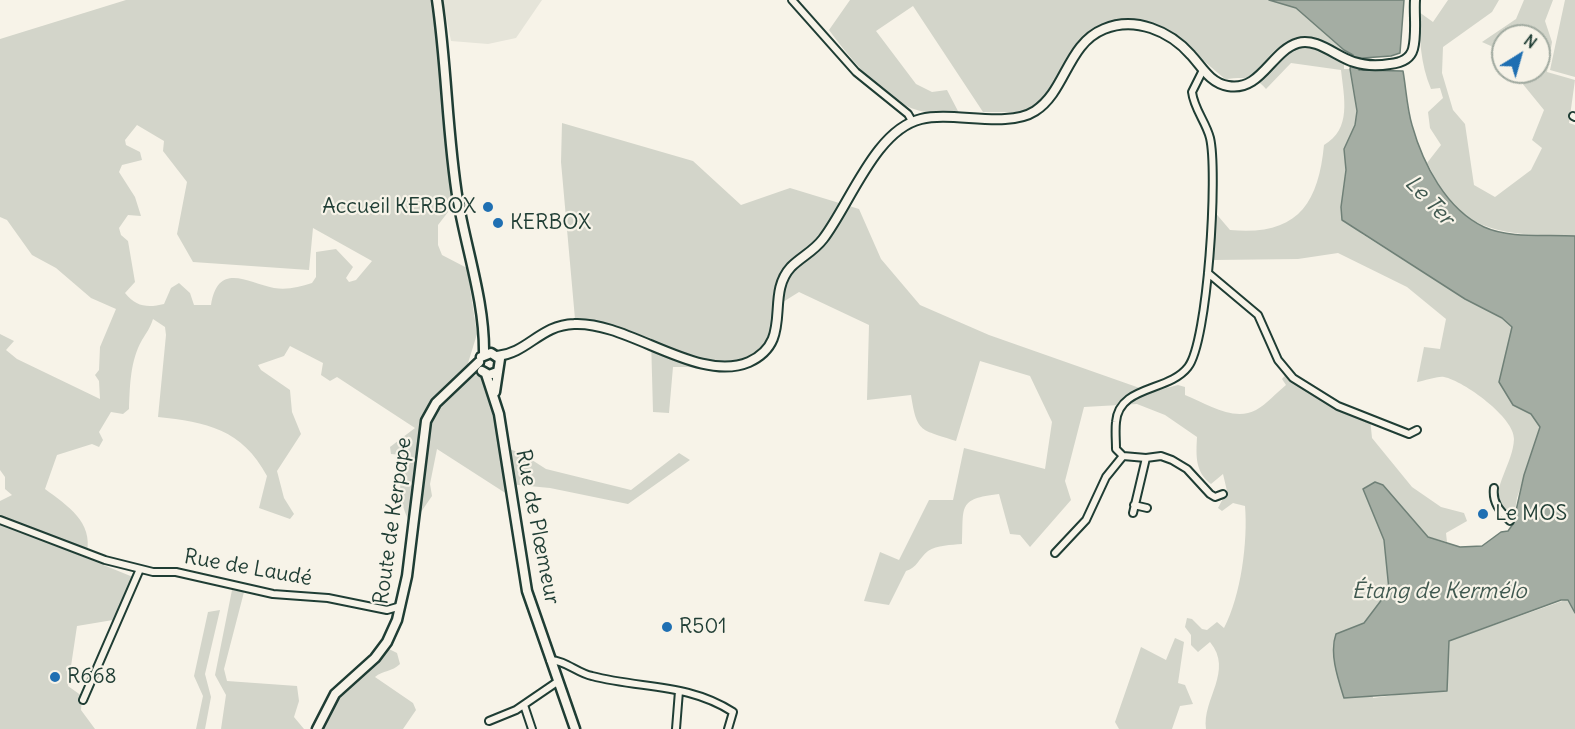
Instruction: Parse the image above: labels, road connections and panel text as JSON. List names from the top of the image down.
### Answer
{
  "streets": {
    "main road": ["Route de Kerpape", "Rue de Plœmeur"],
    "street": ["Rue de Laudé"]
  },
  "crossings": [
    ["Route de Kerpape", "Rue de Plœmeur"],
    ["Route de Kerpape", "Rue de Laudé"]
  ],
  "water": ["Le Ter", "Étang de Kermélo"],
  "places": [
    "Accueil KERBOX",
    "KERBOX",
    "Le MOS",
    "R501",
    "R668"
  ],
  "north": "top right"
}
